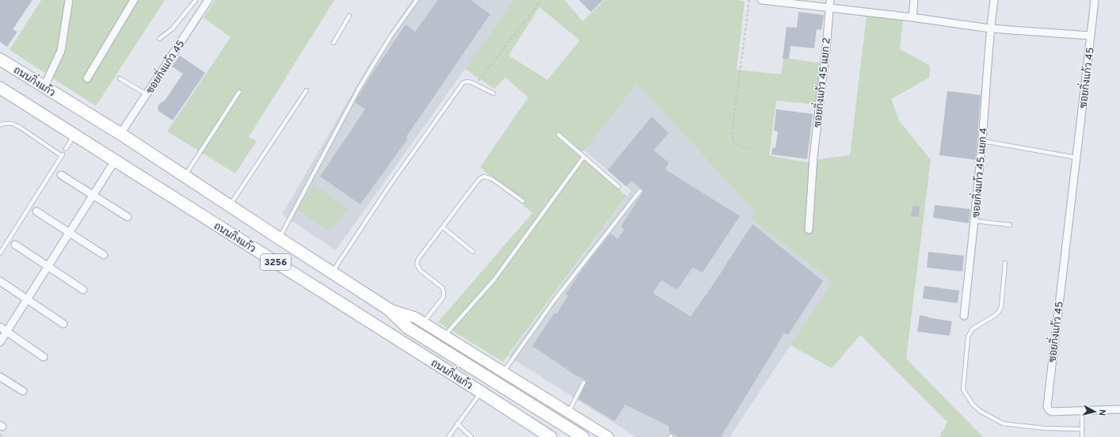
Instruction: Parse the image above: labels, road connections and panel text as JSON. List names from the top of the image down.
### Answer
{
  "streets": {
    "main road": ["ถนนกิ่งแก้ว", "3256"],
    "street": ["ซอยกิ่งแก้ว 45", "ซอยกิ่งแก้ว 45 แยก 2", "ซอยกิ่งแก้ว 45 แยก 4"]
  },
  "crossings": [
    ["ซอยกิ่งแก้ว 45", "ถนนกิ่งแก้ว"],
    ["ซอยกิ่งแก้ว 45", "ซอยกิ่งแก้ว 45 แยก 2"],
    ["ซอยกิ่งแก้ว 45", "ซอยกิ่งแก้ว 45 แยก 4"]
  ],
  "north": "right"
}
